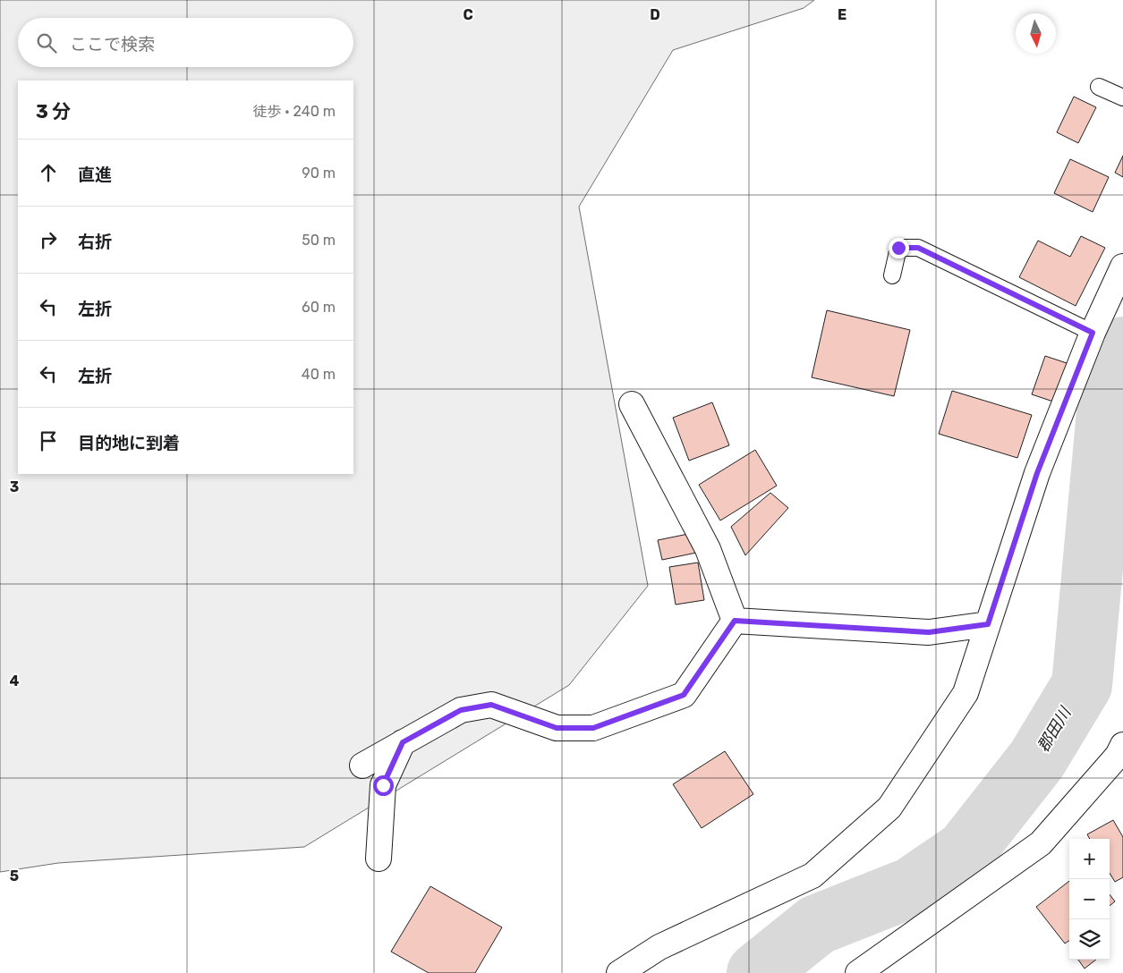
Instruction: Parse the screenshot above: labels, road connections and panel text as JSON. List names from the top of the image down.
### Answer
{
  "water": ["郡田川"],
  "north": "bottom",
  "page": {
    "search": "ここで検索",
    "heading": ["3 分", "徒歩 · 240 m"],
    "list": [
      ["直進", "90 m"],
      ["右折", "50 m"],
      ["左折", "60 m"],
      ["左折", "40 m"],
      "目的地に到着"
    ],
    "map_buttons": ["+", "−"]
  },
  "grid": {
    "columns": ["C", "D", "E"],
    "rows": ["3", "4", "5"]
  }
}
